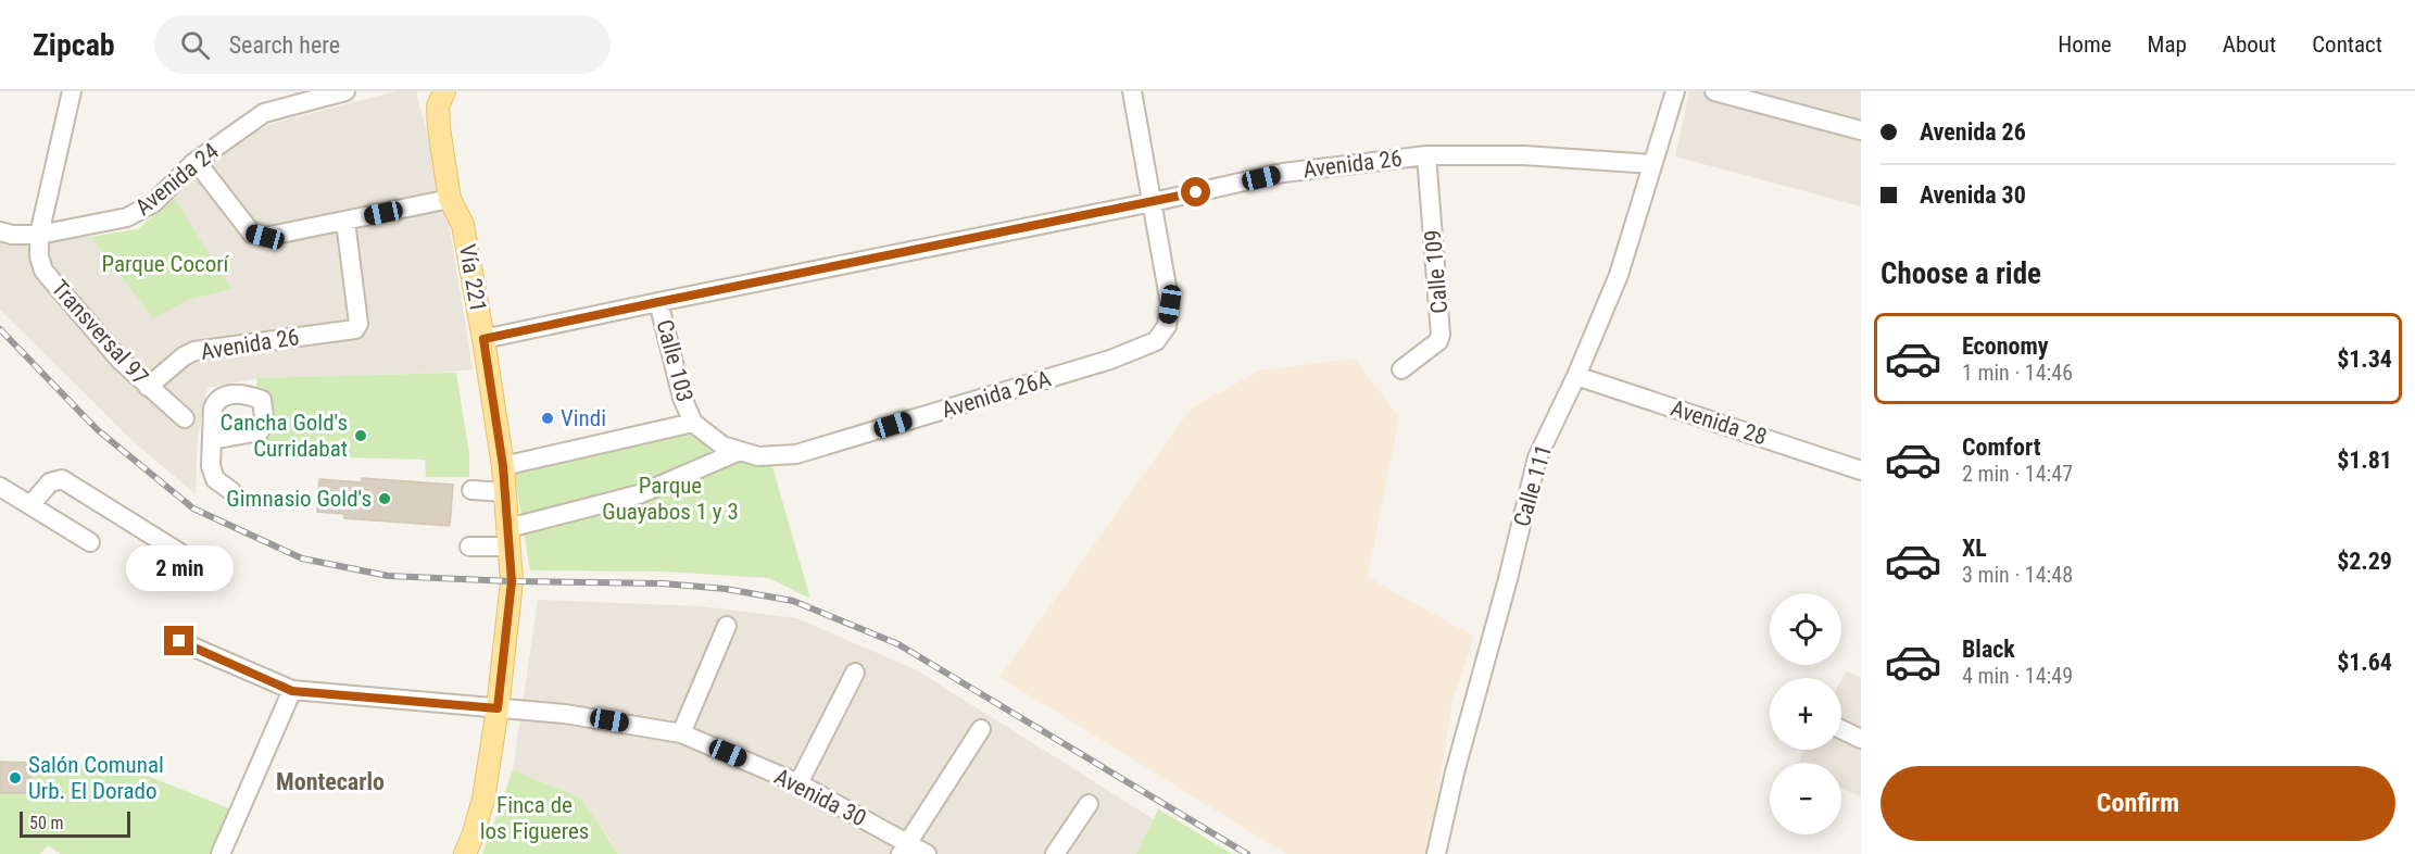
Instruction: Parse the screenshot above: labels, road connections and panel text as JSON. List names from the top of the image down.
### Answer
{
  "streets": {
    "main road": ["Vía 221"],
    "street": [
      "Avenida 26",
      "Avenida 24",
      "Calle 109",
      "Transversal 97",
      "Calle 103",
      "Avenida 26A",
      "Avenida 28",
      "Calle 111",
      "Avenida 30"
    ]
  },
  "crossings": [
    ["Avenida 26", "Calle 109"],
    ["Avenida 26", "Vía 221"],
    ["Avenida 26", "Transversal 97"],
    ["Avenida 26", "Calle 103"],
    ["Avenida 26", "Avenida 26A"],
    ["Avenida 26", "Calle 111"],
    ["Avenida 24", "Transversal 97"],
    ["Vía 221", "Avenida 30"],
    ["Calle 103", "Avenida 26A"],
    ["Avenida 28", "Calle 111"]
  ],
  "districts": ["Montecarlo"],
  "parks": ["Parque Cocorí", "Parque Guayabos 1 y 3", "Finca de los Figueres"],
  "places": [
    "Vindi",
    "Cancha Gold's Curridabat",
    "Gimnasio Gold's",
    "Salón Comunal Urb. El Dorado"
  ],
  "scale_bar": "50 m",
  "page": {
    "header": "Zipcab",
    "search": "Search here",
    "nav": [
      "Home",
      "Map",
      "About",
      "Contact"
    ],
    "banner": ["Avenida 26", "Avenida 30"],
    "heading": "Choose a ride",
    "list": [
      {
        "name": "Economy",
        "note": "1 min · 14:46",
        "value": "$1.34"
      },
      {
        "name": "Comfort",
        "note": "2 min · 14:47",
        "value": "$1.81"
      },
      {
        "name": "XL",
        "note": "3 min · 14:48",
        "value": "$2.29"
      },
      {
        "name": "Black",
        "note": "4 min · 14:49",
        "value": "$1.64"
      }
    ],
    "bubble": "2 min",
    "map_buttons": ["+", "−"],
    "buttons": "Confirm",
    "scale": "50 m"
  }
}
